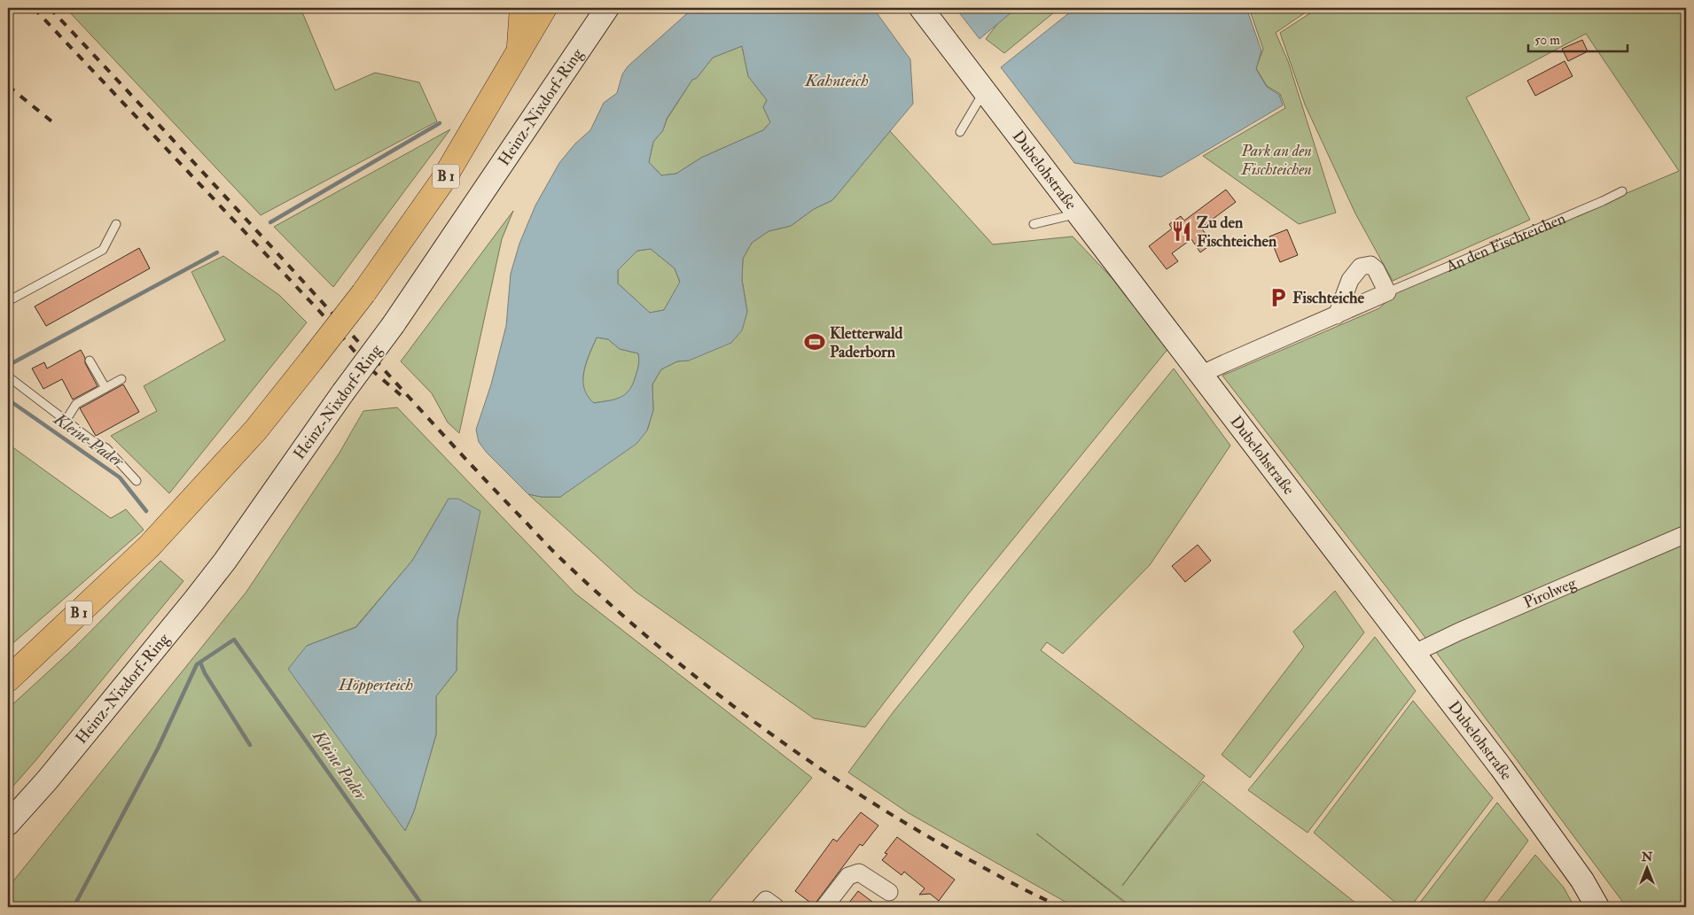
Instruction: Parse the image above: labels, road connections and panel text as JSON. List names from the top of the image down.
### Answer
{
  "streets": {
    "highway": ["B 1"],
    "main road": ["Heinz-Nixdorf-Ring", "Dubelohstraße"],
    "street": ["An den Fischteichen", "Pirolweg"]
  },
  "crossings": [
    ["Dubelohstraße", "An den Fischteichen"],
    ["Dubelohstraße", "Pirolweg"]
  ],
  "water": ["Kahnteich", "Kleine Pader", "Höpperteich"],
  "parks": ["Park an den Fischteichen"],
  "places": {
    "restaurant": ["Zu den Fischteichen"],
    "parking": ["Fischteiche"],
    "sports": ["Kletterwald Paderborn"]
  },
  "scale_bar": "50 m",
  "north": "top"
}
